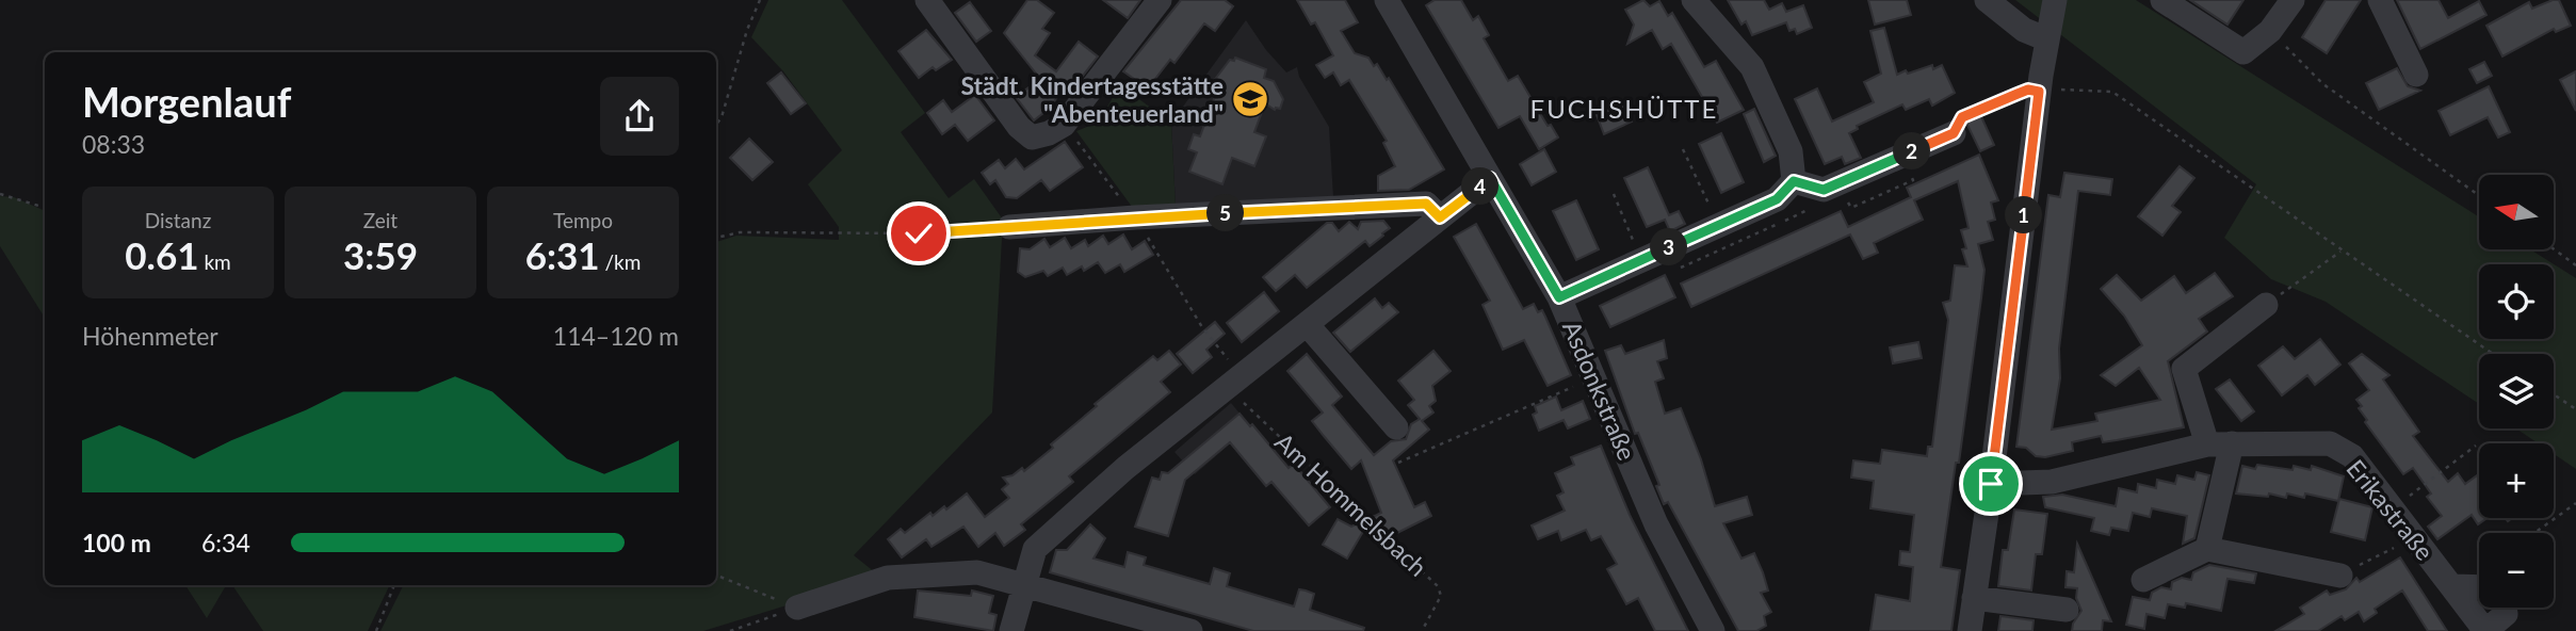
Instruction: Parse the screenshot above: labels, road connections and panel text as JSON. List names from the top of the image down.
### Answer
{
  "streets": {
    "street": ["Asdonkstraße", "Erikastraße"],
    "path": ["Am Hommelsbach"]
  },
  "districts": ["FUCHSHÜTTE"],
  "places": {
    "school or university": ["Städt. Kindertagesstätte \"Abenteuerland\""]
  },
  "north": "left",
  "page": {
    "heading": ["Morgenlauf", "08:33"],
    "pins": [
      "2",
      "4",
      "5",
      "1",
      "3"
    ],
    "map_buttons": ["+", "−"],
    "stats": [
      ["Distanz", "0.61 km"],
      ["Zeit", "3:59"],
      ["Tempo", "6:31 /km"]
    ],
    "chart": ["Höhenmeter", "114–120 m"],
    "list": [
      {
        "name": "100 m",
        "note": "6:34"
      }
    ]
  }
}
